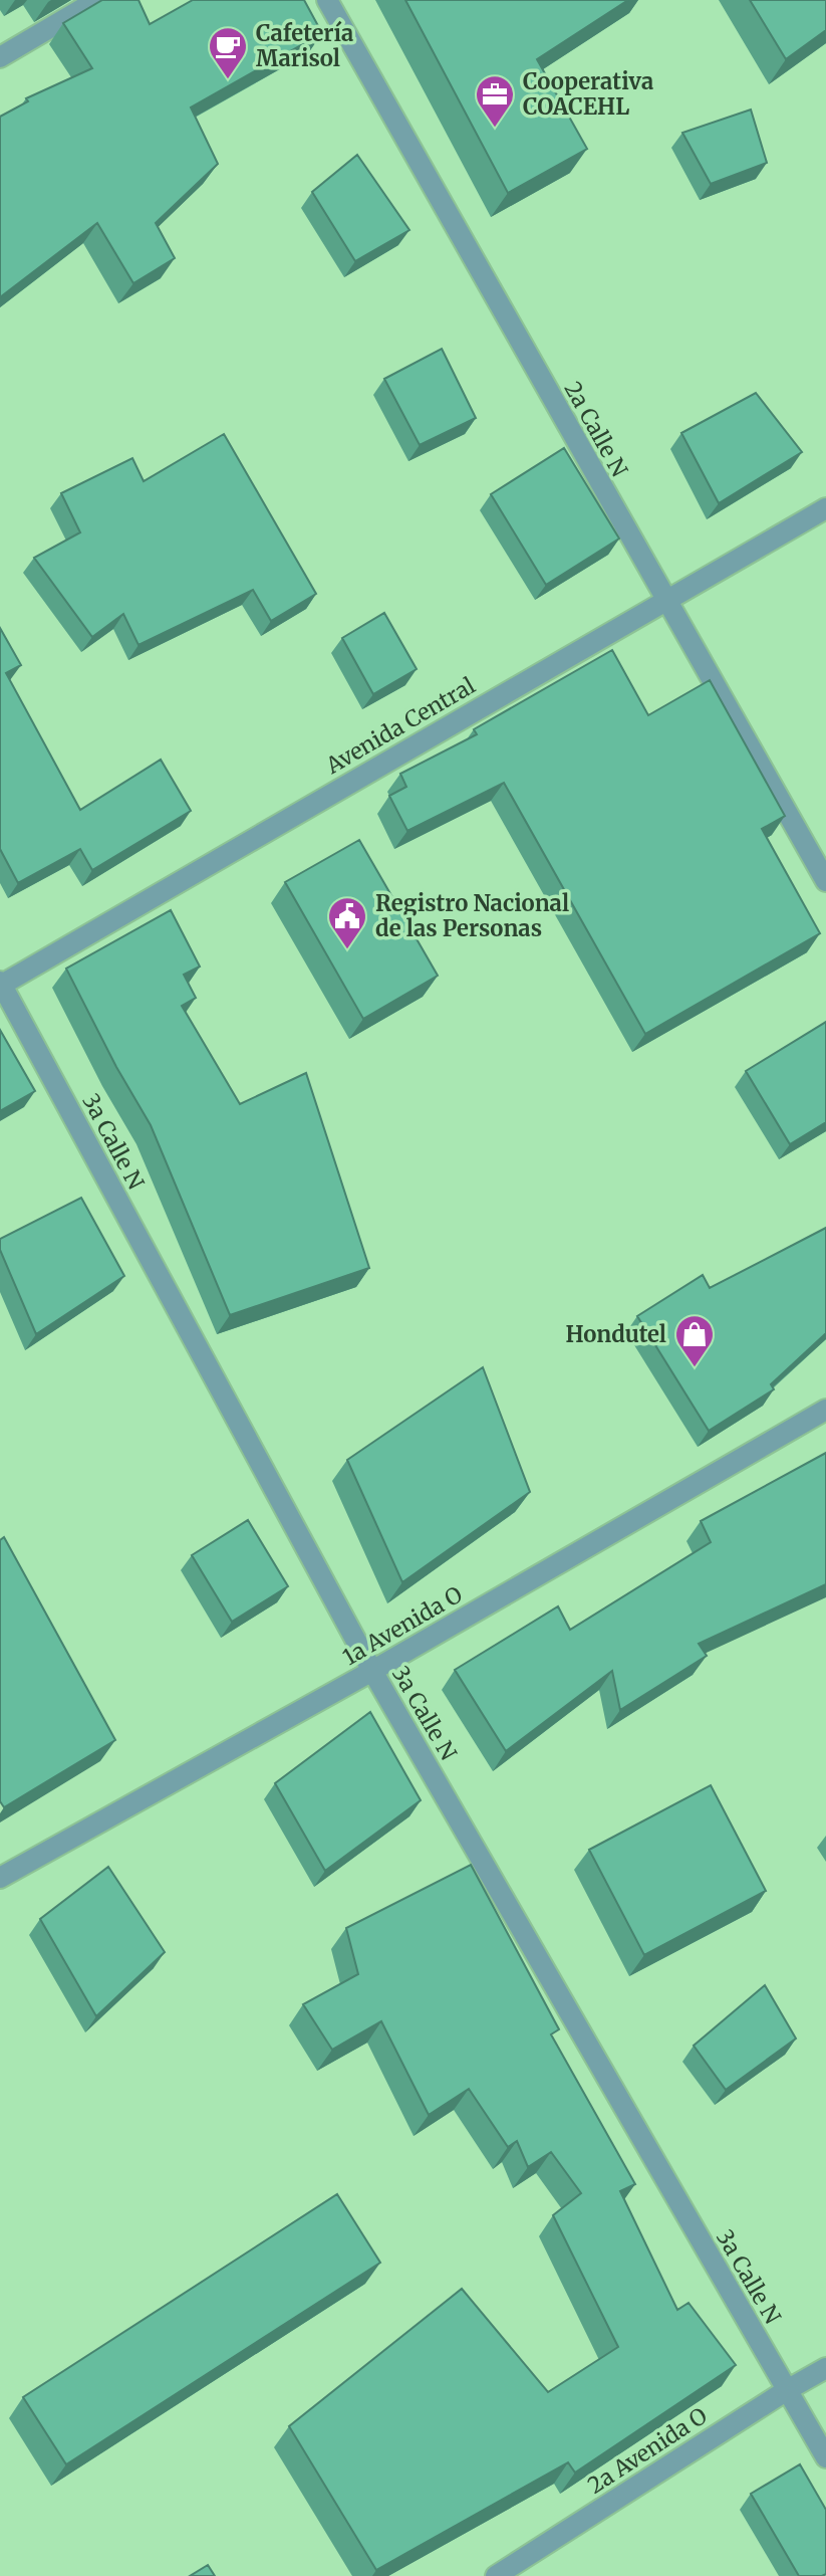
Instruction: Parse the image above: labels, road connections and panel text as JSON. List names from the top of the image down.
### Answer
{
  "streets": {
    "street": [
      "2a Calle N",
      "Avenida Central",
      "3a Calle N",
      "1a Avenida O",
      "2a Avenida O"
    ]
  },
  "crossings": [
    ["2a Calle N", "Avenida Central"],
    ["Avenida Central", "3a Calle N"],
    ["3a Calle N", "1a Avenida O"],
    ["3a Calle N", "2a Avenida O"]
  ],
  "places": {
    "cafe": ["Cafetería Marisol"],
    "office": ["Cooperativa COACEHL"],
    "public building": ["Registro Nacional de las Personas"],
    "shop": ["Hondutel"]
  }
}
